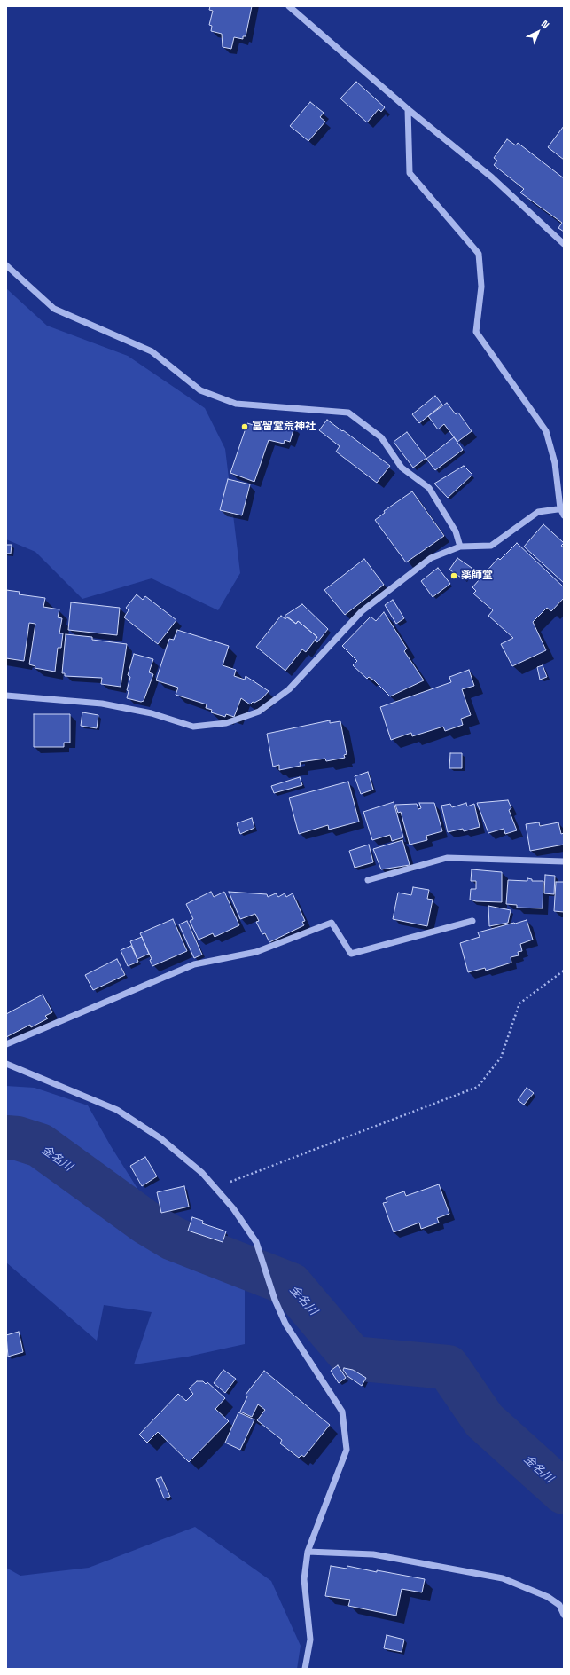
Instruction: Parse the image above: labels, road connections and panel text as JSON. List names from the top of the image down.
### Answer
{
  "water": ["金名川"],
  "places": ["冨留堂荒神社", "薬師堂"],
  "north": "top right"
}
